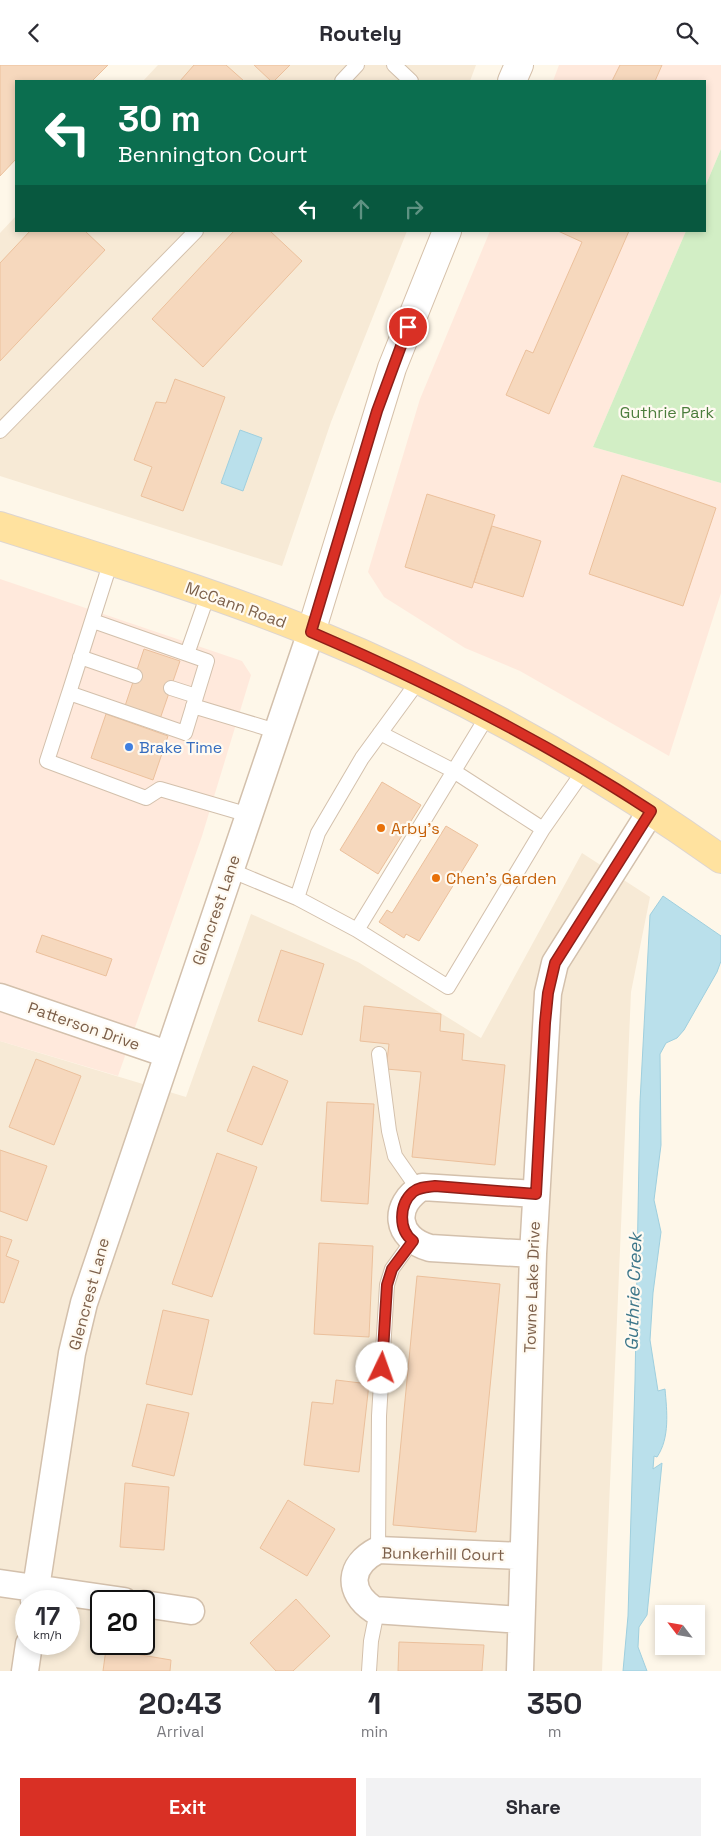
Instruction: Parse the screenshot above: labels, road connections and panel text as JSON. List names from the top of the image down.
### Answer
{
  "streets": {
    "main road": ["McCann Road"],
    "street": [
      "Glencrest Lane",
      "Patterson Drive",
      "Towne Lake Drive",
      "Bunkerhill Court"
    ]
  },
  "crossings": [
    ["McCann Road", "Glencrest Lane"],
    ["McCann Road", "Towne Lake Drive"],
    ["Glencrest Lane", "Patterson Drive"],
    ["Towne Lake Drive", "Bunkerhill Court"]
  ],
  "water": ["Guthrie Creek"],
  "parks": ["Guthrie Park"],
  "places": ["Brake Time", "Arby's", "Chen's Garden"],
  "north": "top left",
  "page": {
    "header": "Routely",
    "turn": ["30 m", "Bennington Court"],
    "speed": "17 km/h",
    "limit": "20",
    "eta": [
      "20:43",
      "Arrival",
      "1",
      "min",
      "350",
      "m"
    ],
    "buttons": ["Exit", "Share"]
  }
}
